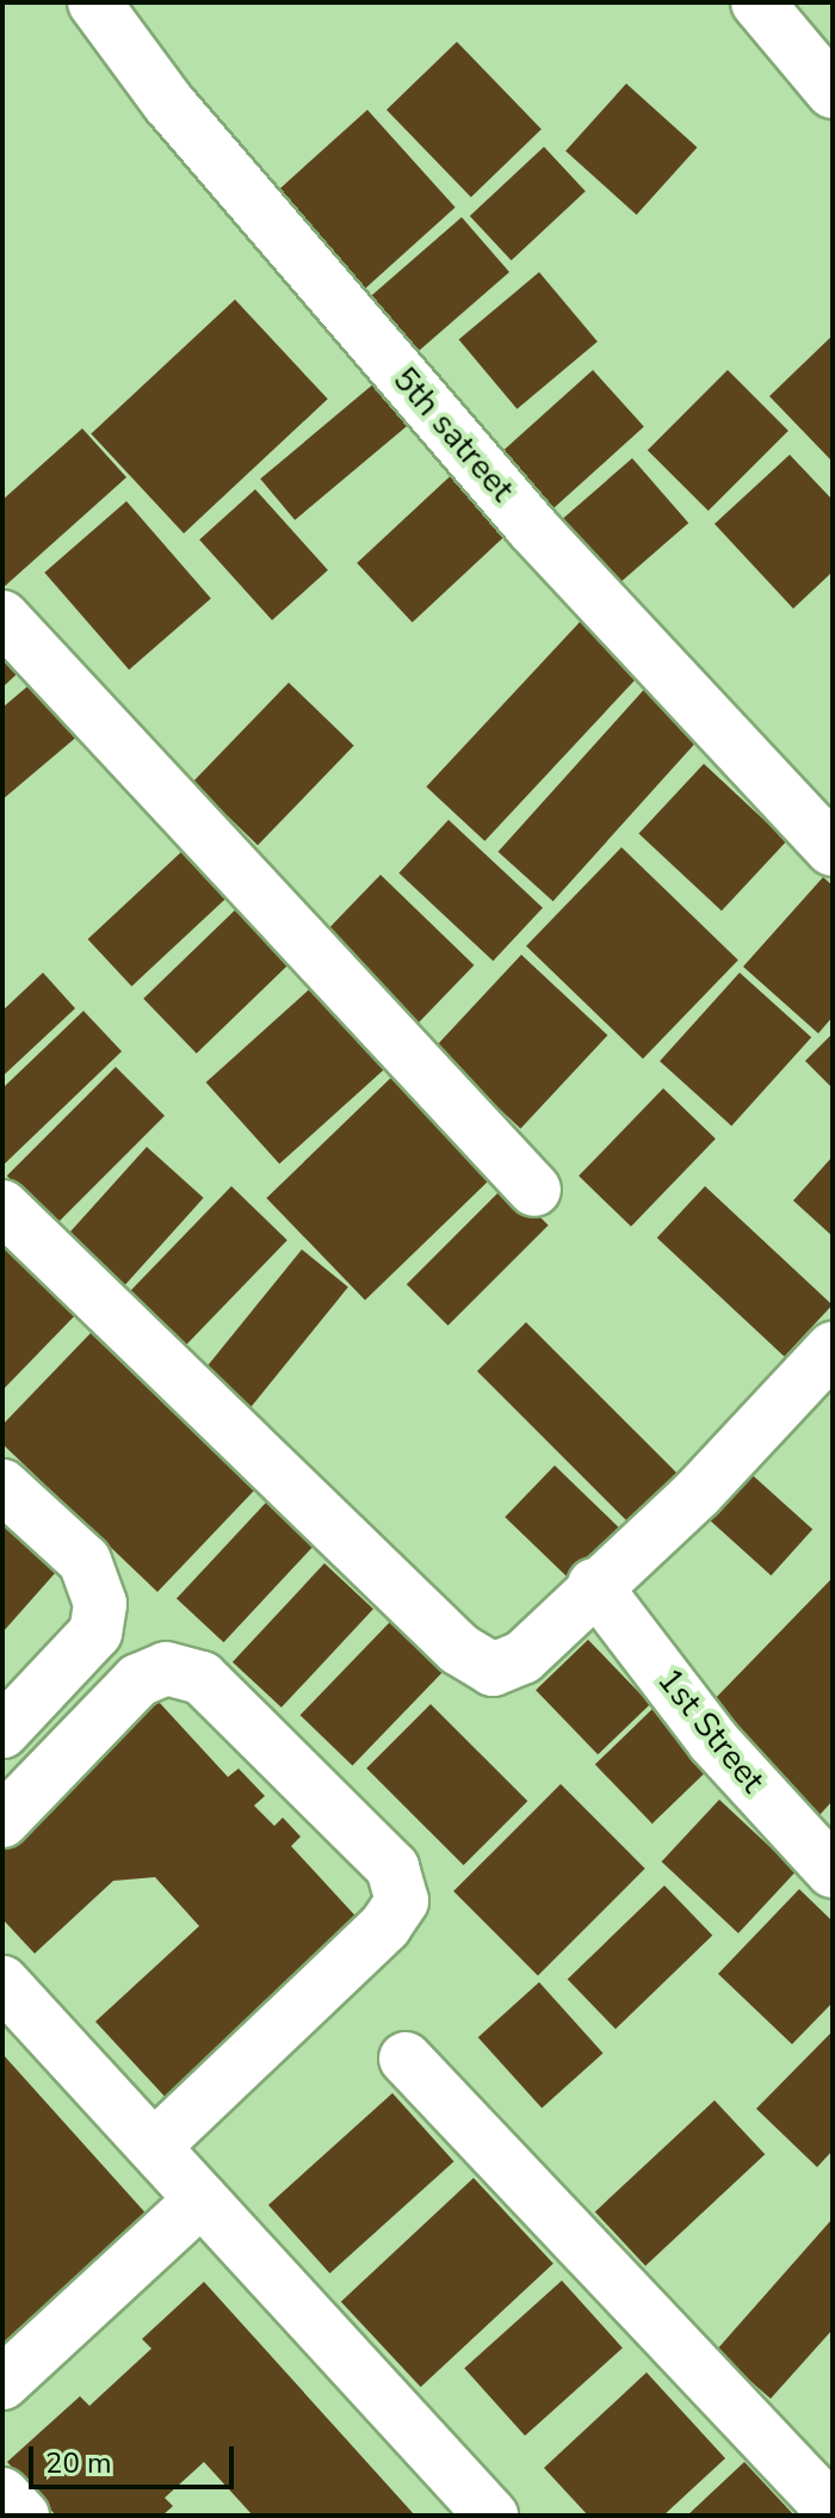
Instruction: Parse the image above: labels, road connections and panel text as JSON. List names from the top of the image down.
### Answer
{
  "streets": {
    "street": ["5th satreet", "1st Street"]
  },
  "scale_bar": "20 m"
}
